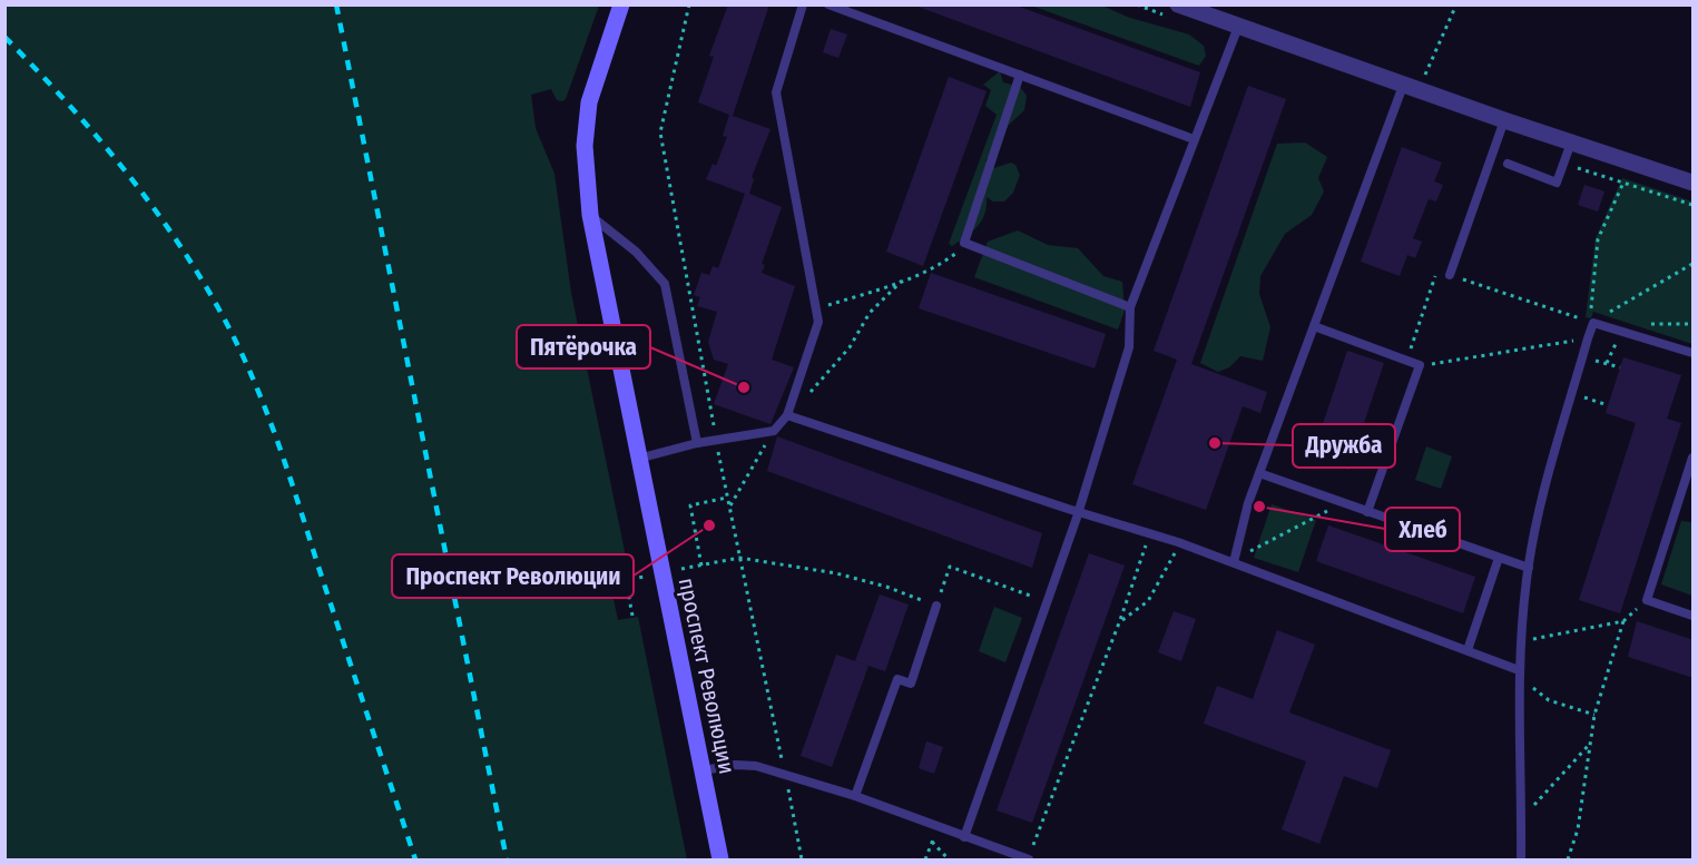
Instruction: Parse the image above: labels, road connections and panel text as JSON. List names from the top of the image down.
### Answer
{
  "streets": {
    "main road": ["проспект Революции"]
  },
  "places": [
    "Пятёрочка",
    "Дружба",
    "Хлеб",
    "Проспект Революции"
  ]
}
